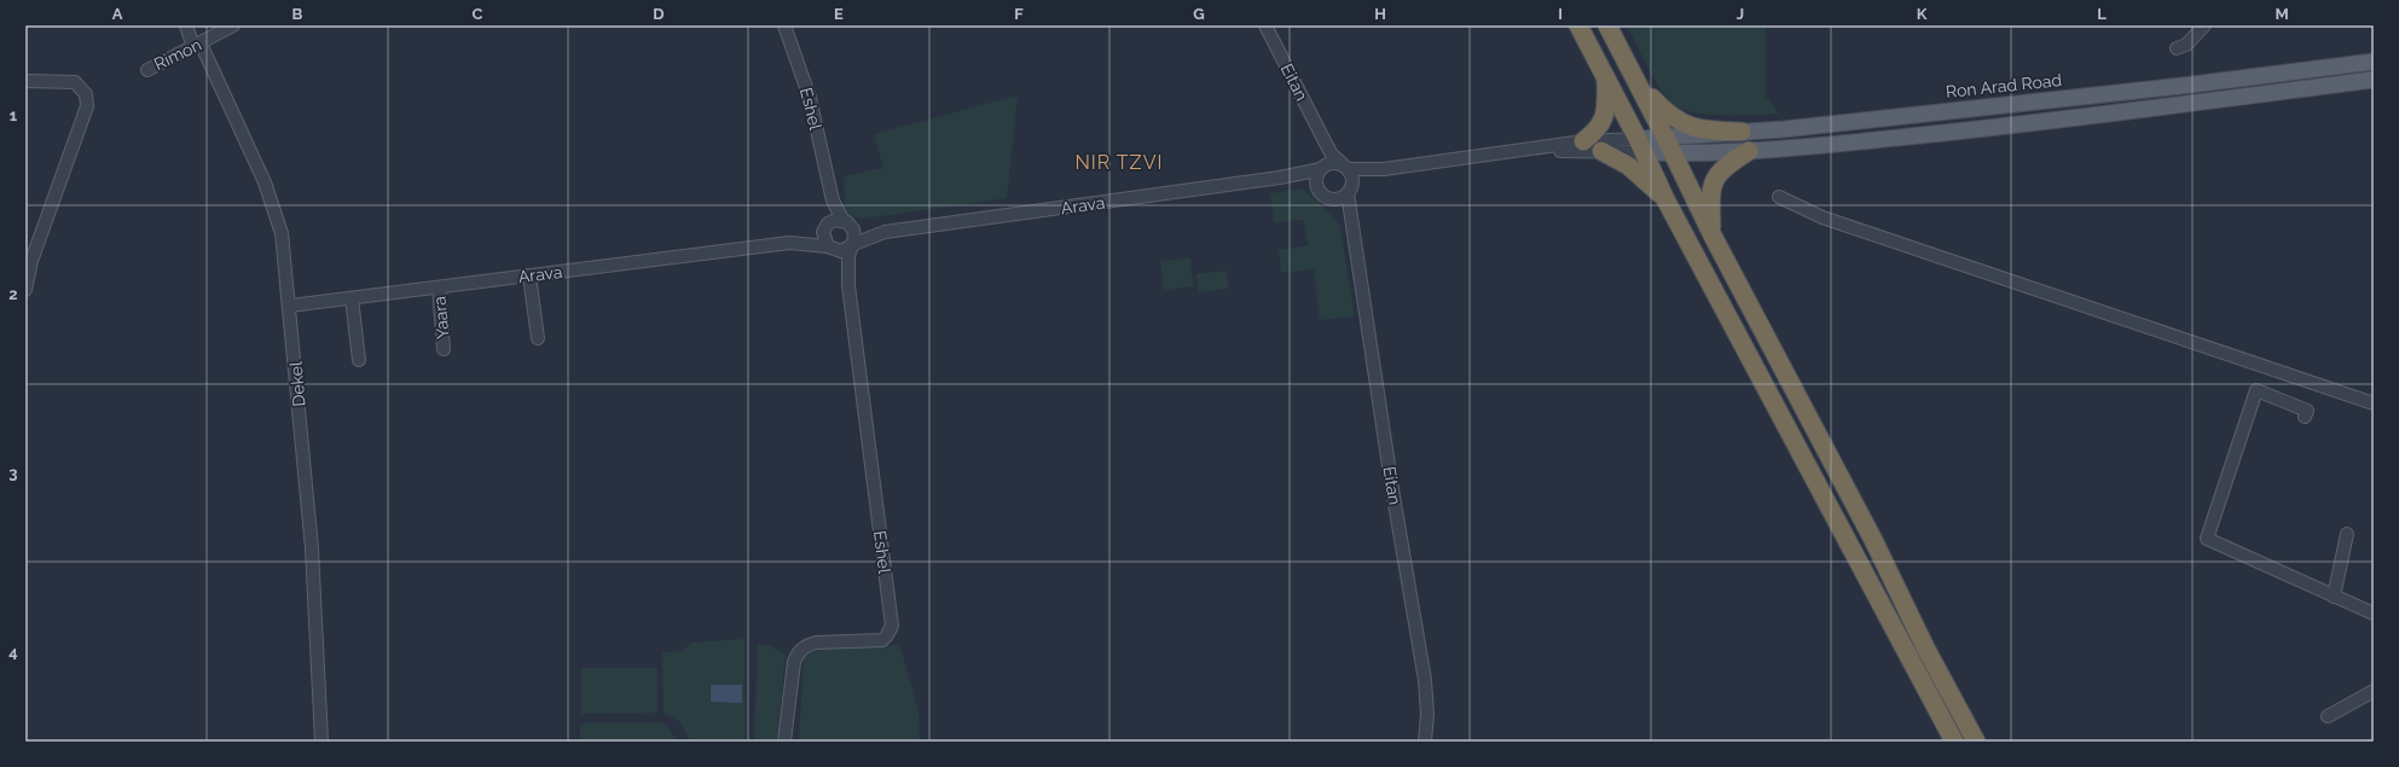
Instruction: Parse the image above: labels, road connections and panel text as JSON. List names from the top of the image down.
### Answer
{
  "streets": {
    "main road": ["Ron Arad Road"],
    "street": [
      "Rimon",
      "Eitan",
      "Eshel",
      "Arava",
      "Yaara",
      "Dekel"
    ]
  },
  "crossings": [
    ["Rimon", "Dekel"],
    ["Eitan", "Arava"],
    ["Eshel", "Arava"],
    ["Arava", "Yaara"],
    ["Arava", "Dekel"]
  ],
  "districts": ["NIR TZVI"],
  "grid": {
    "columns": [
      "A",
      "B",
      "C",
      "D",
      "E",
      "F",
      "G",
      "H",
      "I",
      "J",
      "K",
      "L",
      "M"
    ],
    "rows": [
      "1",
      "2",
      "3",
      "4"
    ]
  }
}
